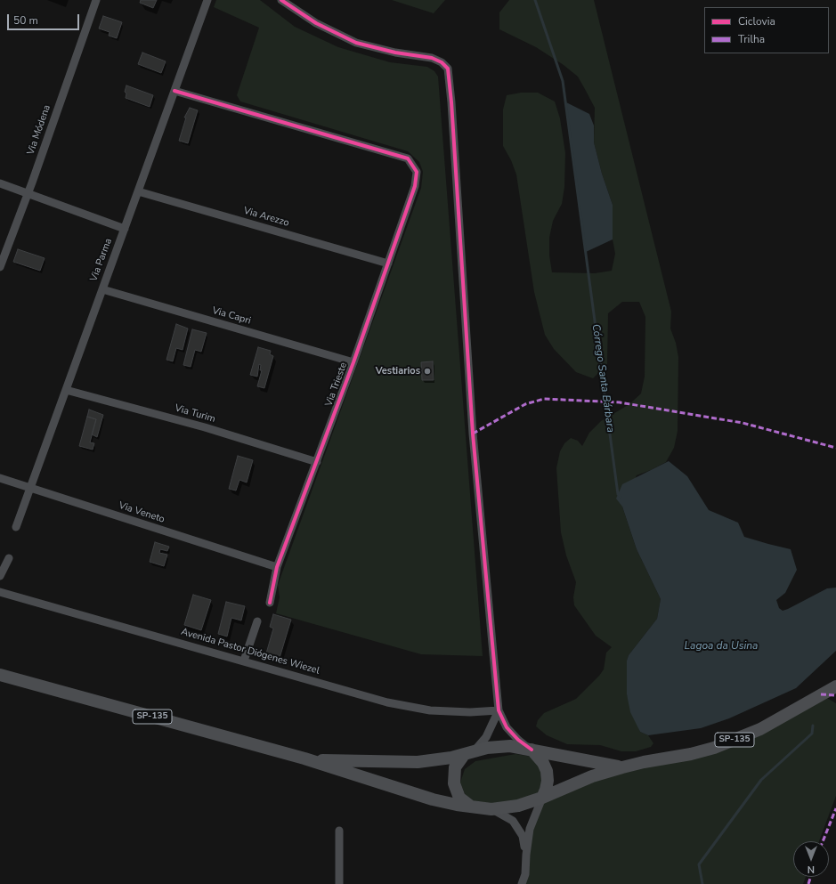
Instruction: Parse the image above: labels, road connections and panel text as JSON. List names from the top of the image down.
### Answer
{
  "streets": {
    "main road": ["SP-135"],
    "street": [
      "Via Módena",
      "Via Arezzo",
      "Via Parma",
      "Via Capri",
      "Via Trieste",
      "Via Turim",
      "Via Veneto",
      "Avenida Pastor Diógenes Wiezel"
    ]
  },
  "crossings": [
    ["Via Arezzo", "Via Parma"],
    ["Via Arezzo", "Via Trieste"],
    ["Via Parma", "Via Capri"],
    ["Via Parma", "Via Trieste"],
    ["Via Parma", "Via Turim"],
    ["Via Parma", "Via Veneto"],
    ["Via Capri", "Via Trieste"],
    ["Via Trieste", "Via Turim"],
    ["Via Trieste", "Via Veneto"]
  ],
  "water": ["Córrego Santa Bárbara", "Lagoa da Usina"],
  "places": ["Vestiarios"],
  "legend": ["Ciclovia", "Trilha"],
  "scale_bar": "50 m",
  "north": "bottom"
}
